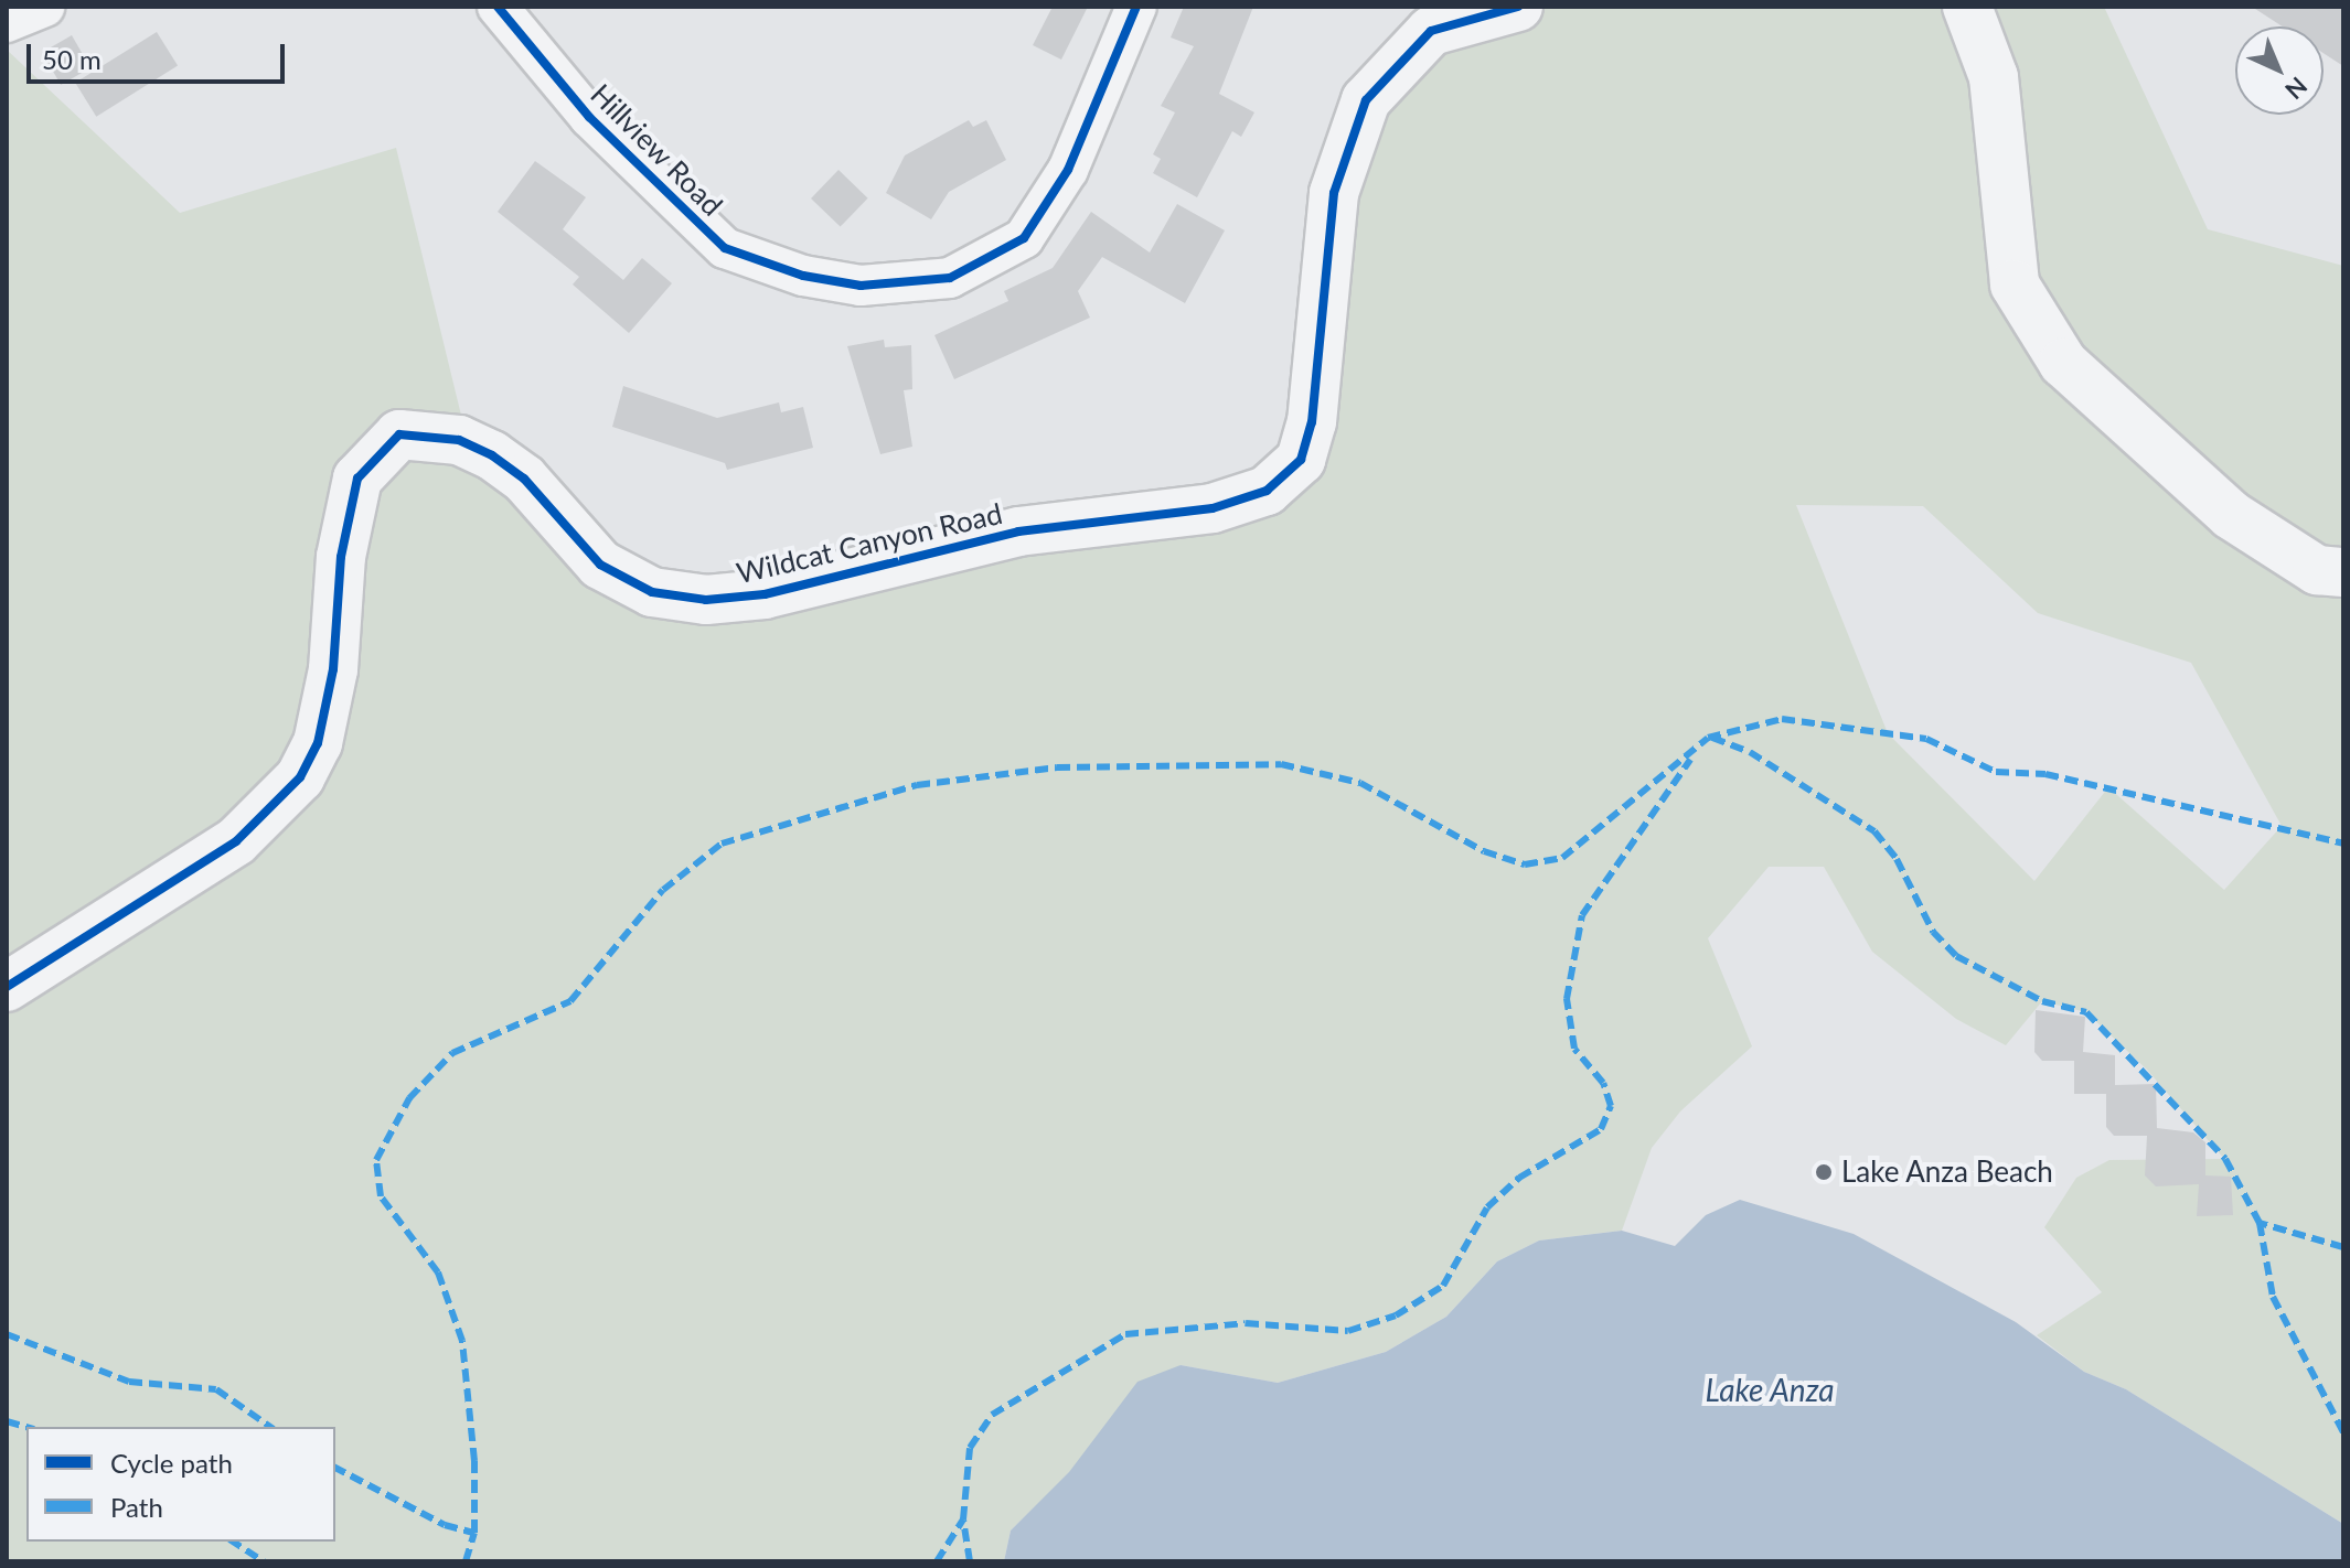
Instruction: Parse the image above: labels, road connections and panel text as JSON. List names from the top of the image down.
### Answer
{
  "streets": {
    "street": ["Hillview Road", "Wildcat Canyon Road"]
  },
  "water": ["Lake Anza"],
  "places": ["Lake Anza Beach"],
  "legend": ["Cycle path", "Path"],
  "scale_bar": "50 m",
  "north": "bottom right"
}
